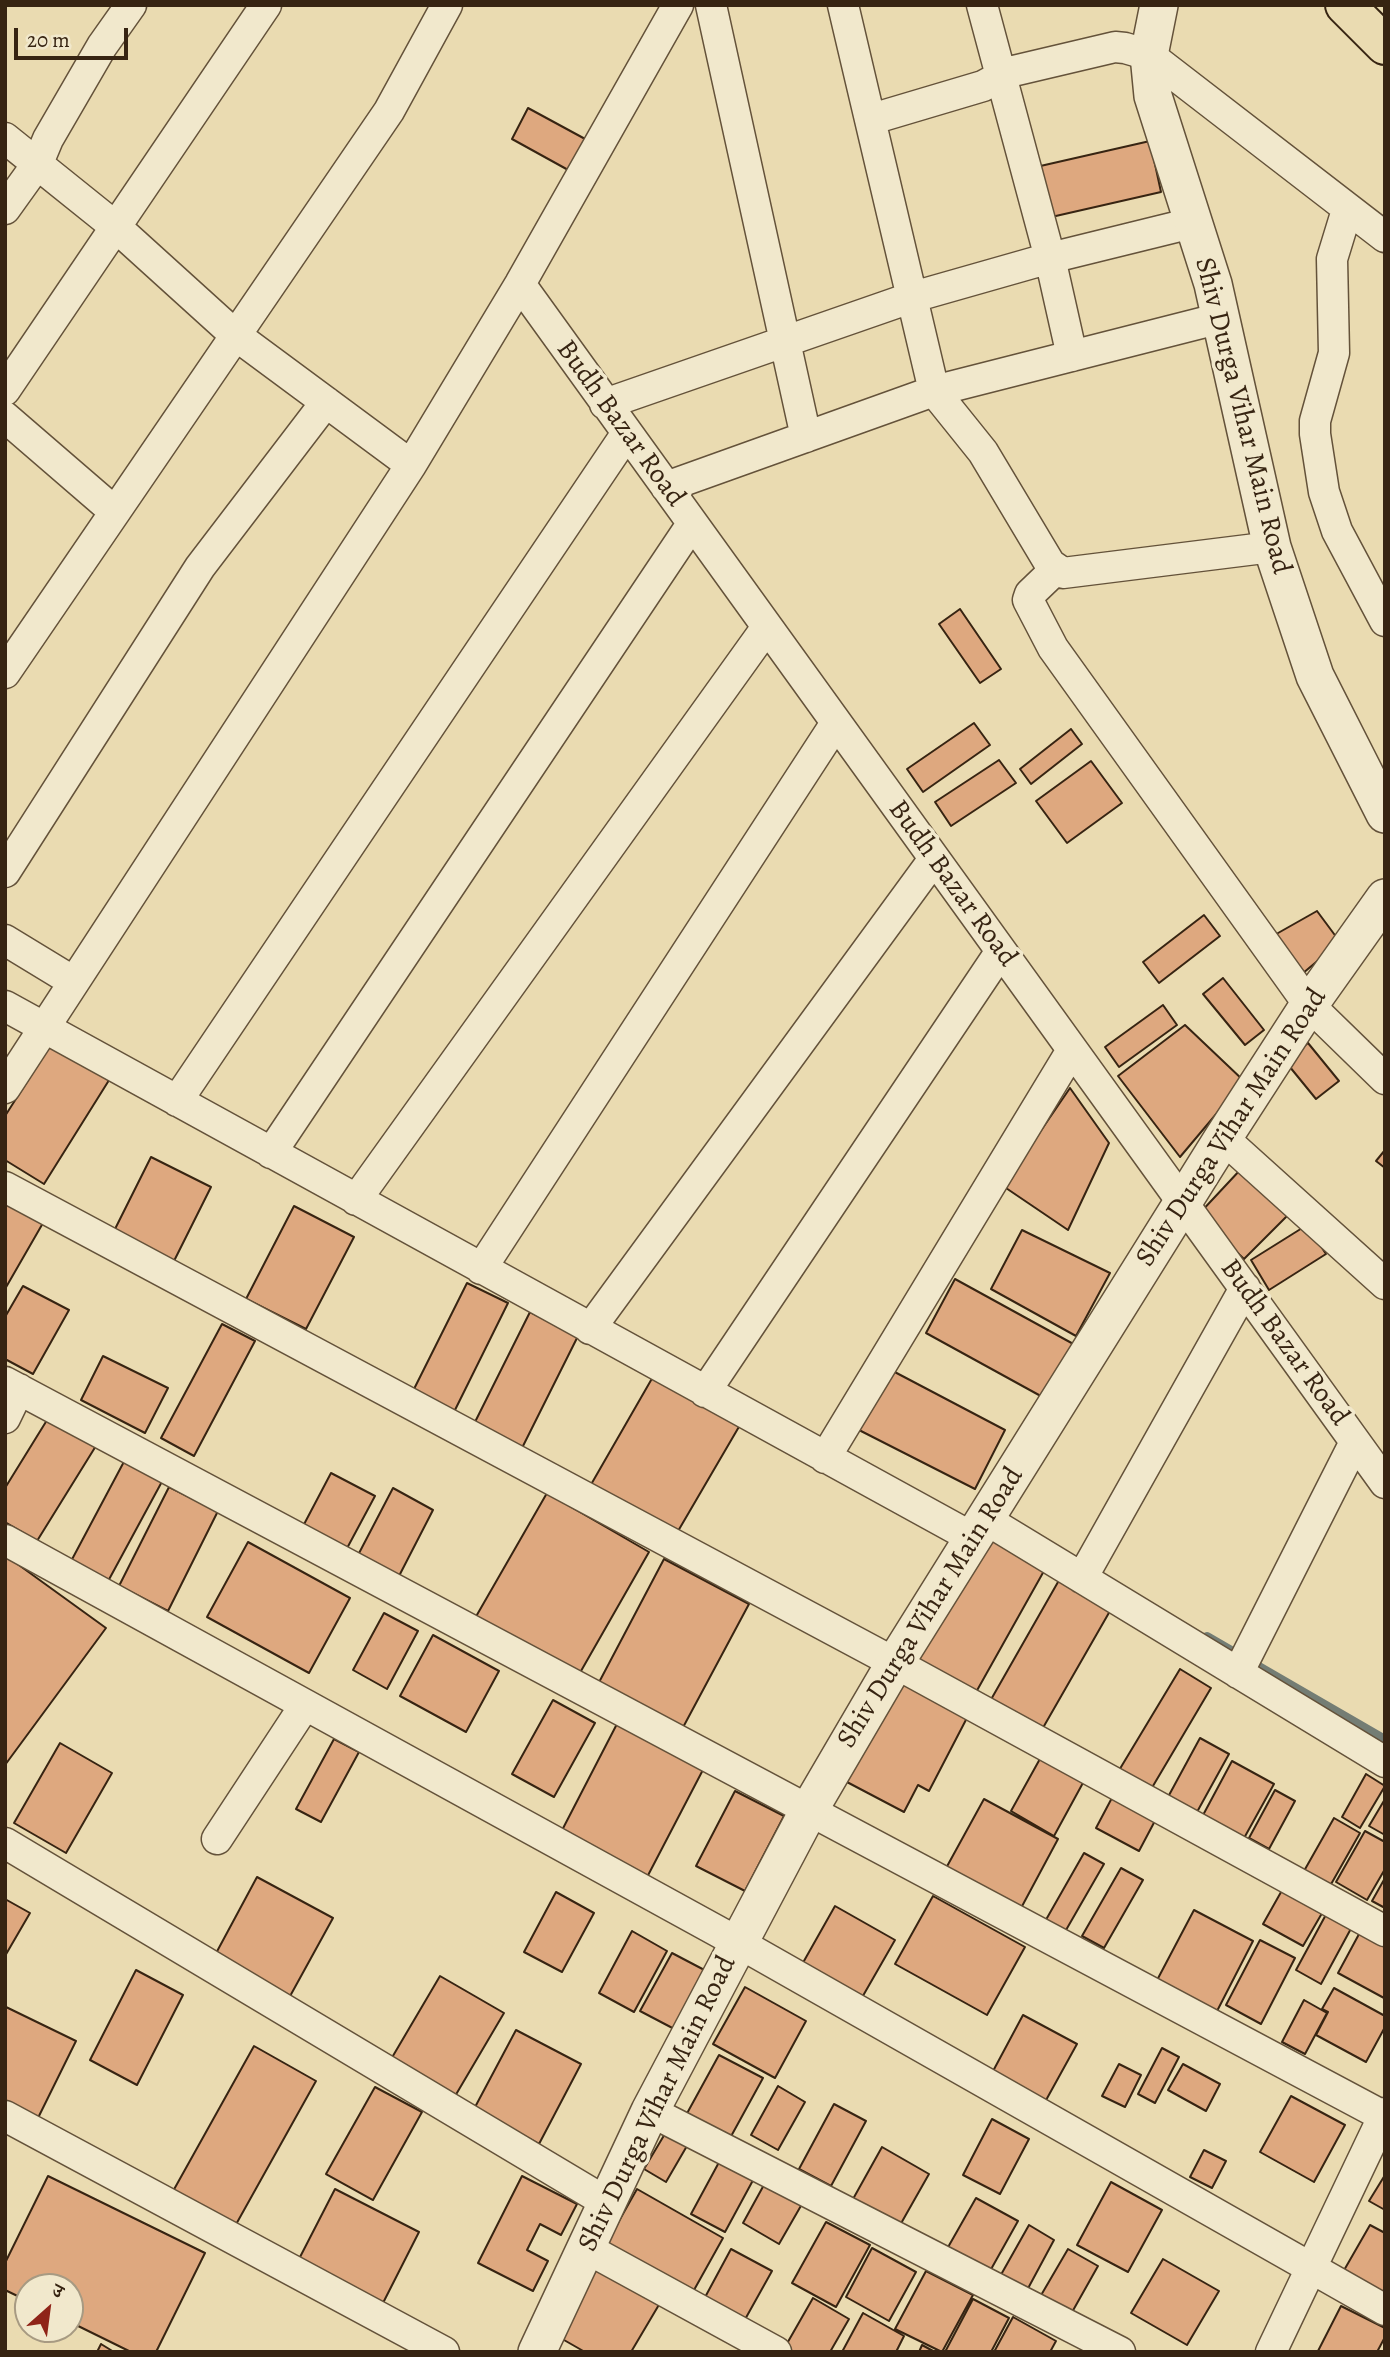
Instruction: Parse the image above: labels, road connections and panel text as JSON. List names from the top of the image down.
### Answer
{
  "streets": {
    "street": ["Shiv Durga Vihar Main Road", "Budh Bazar Road"]
  },
  "crossings": [
    ["Shiv Durga Vihar Main Road", "Budh Bazar Road"]
  ],
  "scale_bar": "20 m",
  "north": "top right"
}
